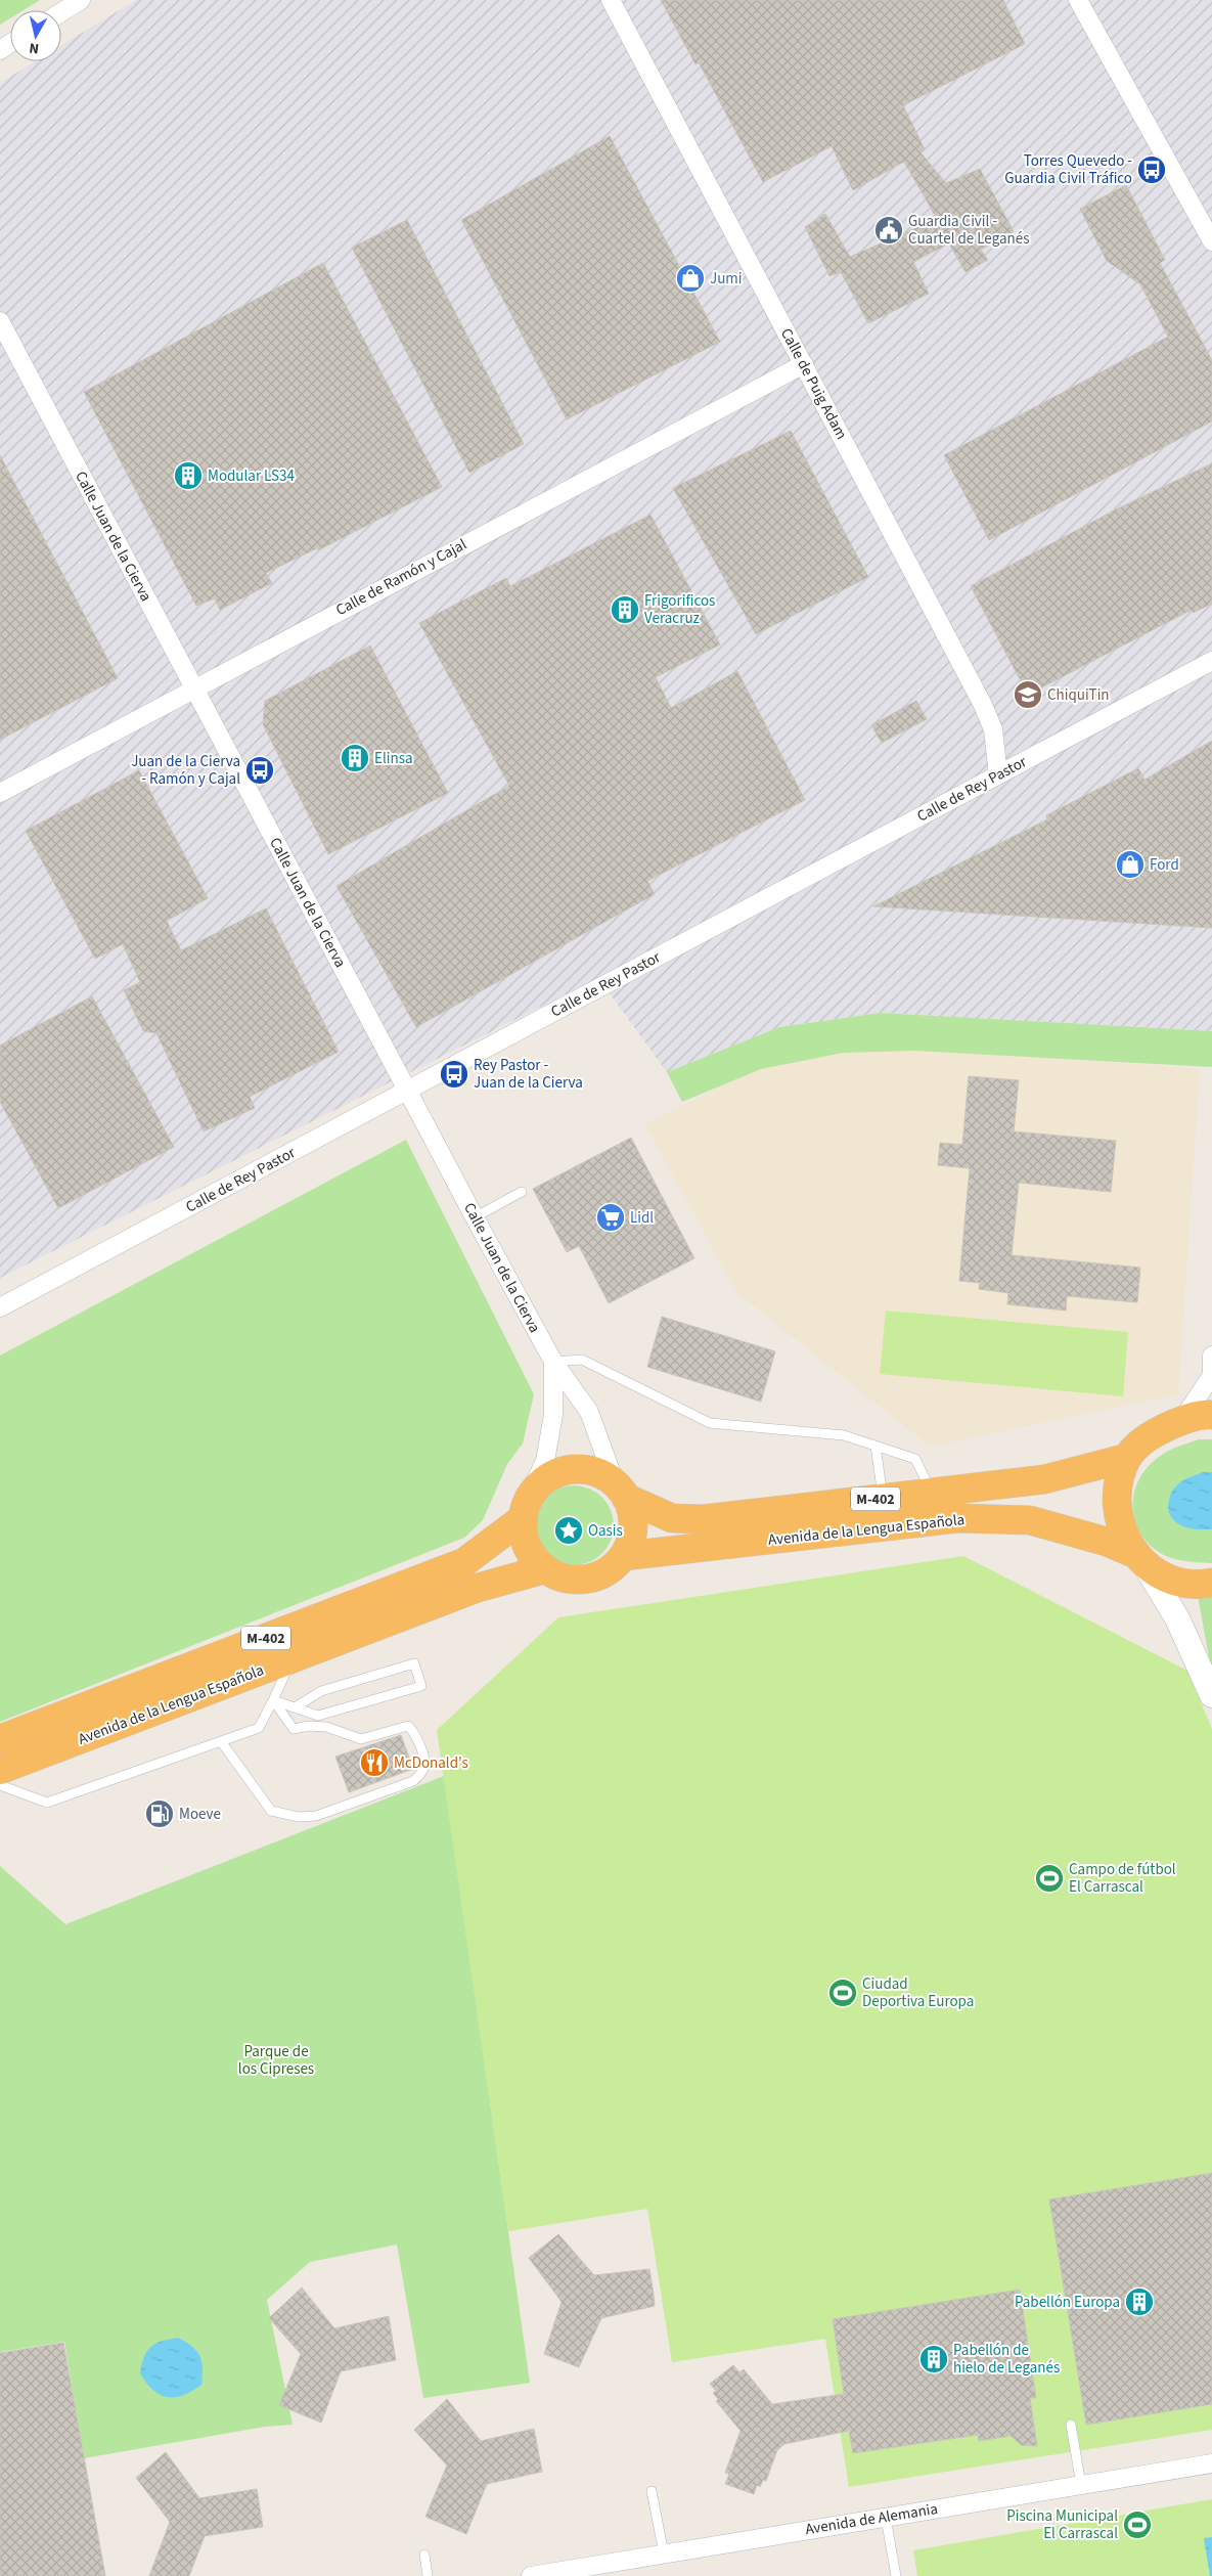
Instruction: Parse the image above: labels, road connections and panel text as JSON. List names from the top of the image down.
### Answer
{
  "streets": {
    "highway": ["M-402", "Avenida de la Lengua Española"],
    "street": [
      "Calle de Puig Adam",
      "Calle Juan de la Cierva",
      "Calle de Ramón y Cajal",
      "Calle de Rey Pastor",
      "Avenida de Alemania"
    ]
  },
  "crossings": [
    ["Calle de Puig Adam", "Calle de Ramón y Cajal"],
    ["Calle de Puig Adam", "Calle de Rey Pastor"],
    ["Calle Juan de la Cierva", "Calle de Ramón y Cajal"],
    ["Calle Juan de la Cierva", "Calle de Rey Pastor"],
    ["Calle Juan de la Cierva", "M-402"],
    ["Calle Juan de la Cierva", "Avenida de la Lengua Española"],
    ["M-402", "Avenida de la Lengua Española"]
  ],
  "parks": ["Parque de los Cipreses"],
  "places": {
    "bus stop": ["Torres Quevedo - Guardia Civil Tráfico", "Juan de la Cierva - Ramón y Cajal", "Rey Pastor - Juan de la Cierva"],
    "public building": ["Guardia Civil - Cuartel de Leganés"],
    "shop": ["Jumi", "Ford"],
    "building": [
      "Modular LS34",
      "Frigorificos Veracruz",
      "Elinsa",
      "Pabellón Europa",
      "Pabellón de hielo de Leganés"
    ],
    "school or university": ["ChiquiTin"],
    "supermarket": ["Lidl"],
    "place": ["Oasis"],
    "restaurant": ["McDonald's"],
    "fuel station": ["Moeve"],
    "sports": ["Campo de fútbol El Carrascal", "Ciudad Deportiva Europa", "Piscina Municipal El Carrascal"]
  },
  "north": "bottom"
}
